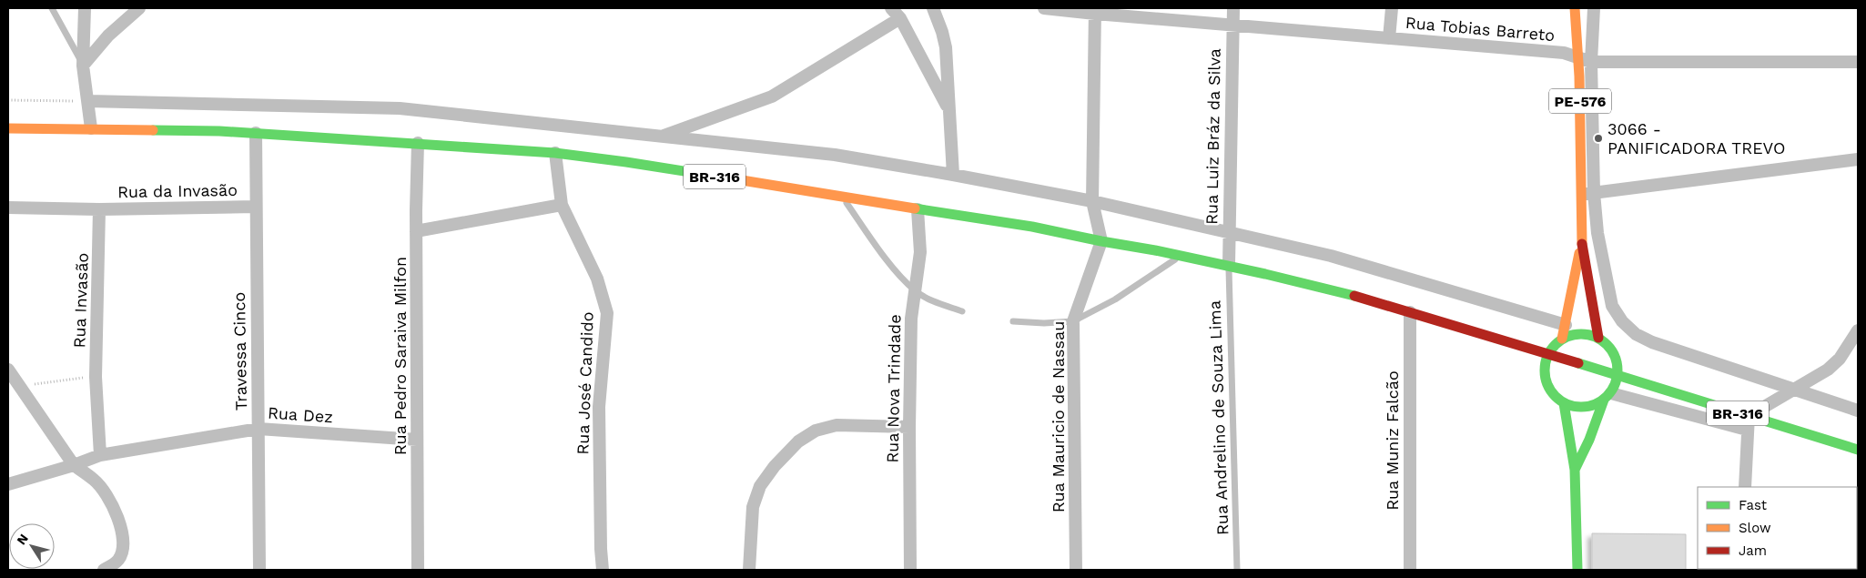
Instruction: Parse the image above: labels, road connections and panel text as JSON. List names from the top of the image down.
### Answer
{
  "streets": {
    "main road": ["PE-576", "BR-316"],
    "street": [
      "Rua Tobias Barreto",
      "Rua Luiz Bráz da Silva",
      "Rua da Invasão",
      "Rua Invasão",
      "Travessa Cinco",
      "Rua Pedro Saraiva Milfon",
      "Rua José Candido",
      "Rua Nova Trindade",
      "Rua Dez",
      "Rua Mauricio de Nassau",
      "Rua Muniz Falcão"
    ],
    "lane": ["Rua Andrelino de Souza Lima"]
  },
  "crossings": [
    ["Rua Tobias Barreto", "PE-576"],
    ["Rua Tobias Barreto", "Rua Luiz Bráz da Silva"],
    ["Rua Luiz Bráz da Silva", "BR-316"],
    ["Rua Luiz Bráz da Silva", "Rua Andrelino de Souza Lima"],
    ["BR-316", "Travessa Cinco"],
    ["BR-316", "Rua Pedro Saraiva Milfon"],
    ["BR-316", "Rua José Candido"],
    ["BR-316", "Rua Nova Trindade"],
    ["BR-316", "Rua Mauricio de Nassau"],
    ["BR-316", "Rua Andrelino de Souza Lima"],
    ["BR-316", "Rua Muniz Falcão"],
    ["Rua da Invasão", "Rua Invasão"],
    ["Rua da Invasão", "Travessa Cinco"],
    ["Rua Invasão", "Rua Dez"],
    ["Travessa Cinco", "Rua Dez"],
    ["Rua Pedro Saraiva Milfon", "Rua Dez"]
  ],
  "places": ["3066 - PANIFICADORA TREVO"],
  "legend": ["Fast", "Slow", "Jam"],
  "north": "top left"
}
